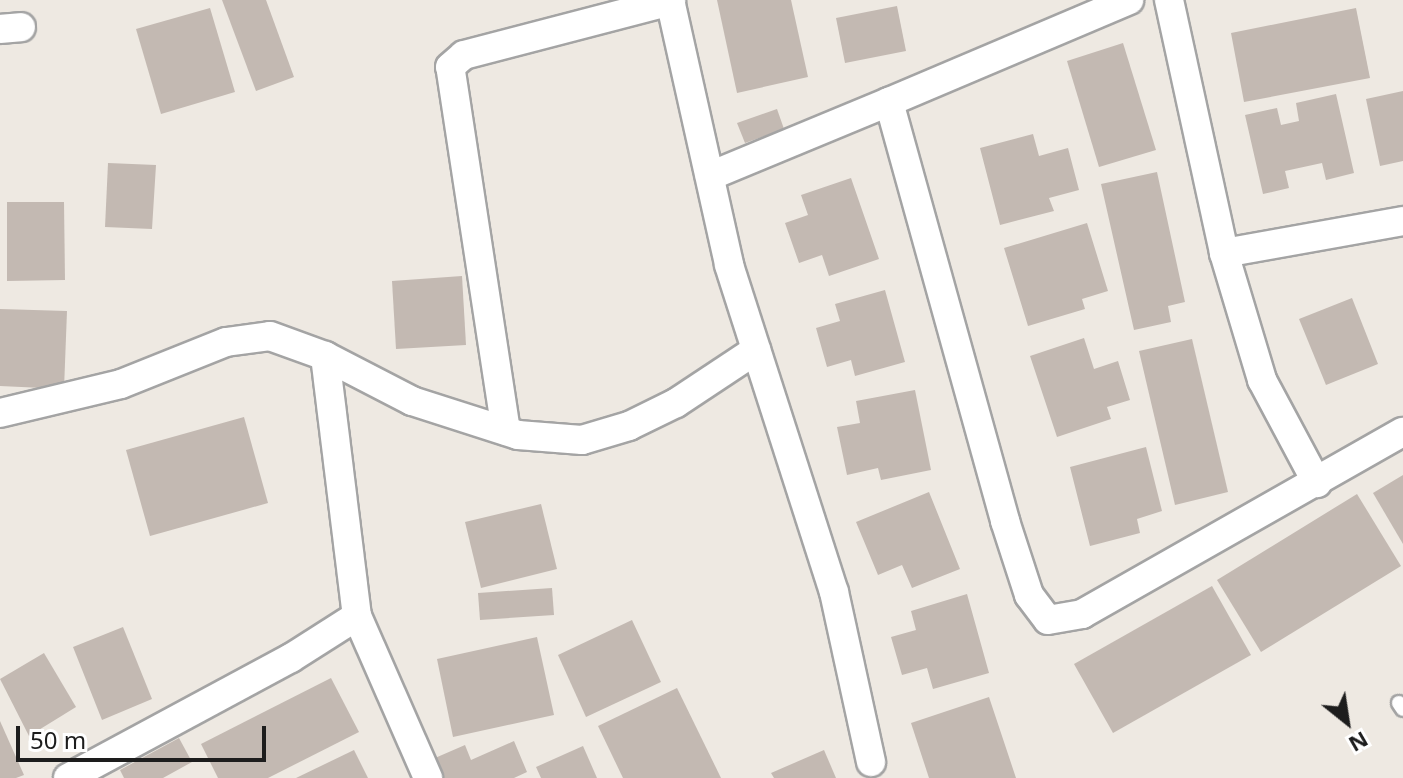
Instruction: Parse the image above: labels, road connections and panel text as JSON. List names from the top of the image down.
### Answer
{
  "scale_bar": "50 m",
  "north": "bottom right"
}
